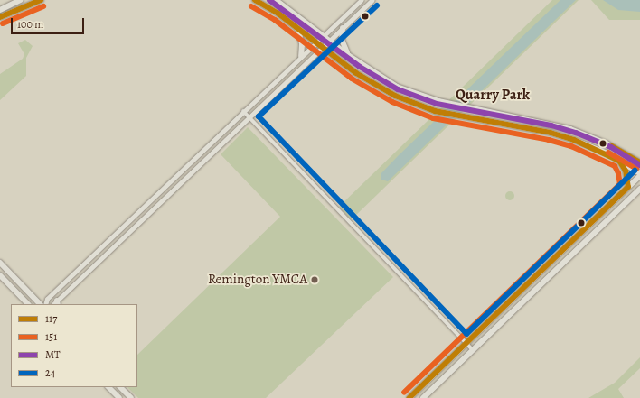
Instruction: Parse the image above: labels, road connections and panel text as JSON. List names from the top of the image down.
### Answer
{
  "districts": ["Quarry Park"],
  "places": ["Remington YMCA"],
  "lines": [
    "transit line 117",
    "transit line MT",
    "transit line 24",
    "transit line 151"
  ],
  "legend": [
    "117",
    "151",
    "MT",
    "24"
  ],
  "scale_bar": "100 m"
}
